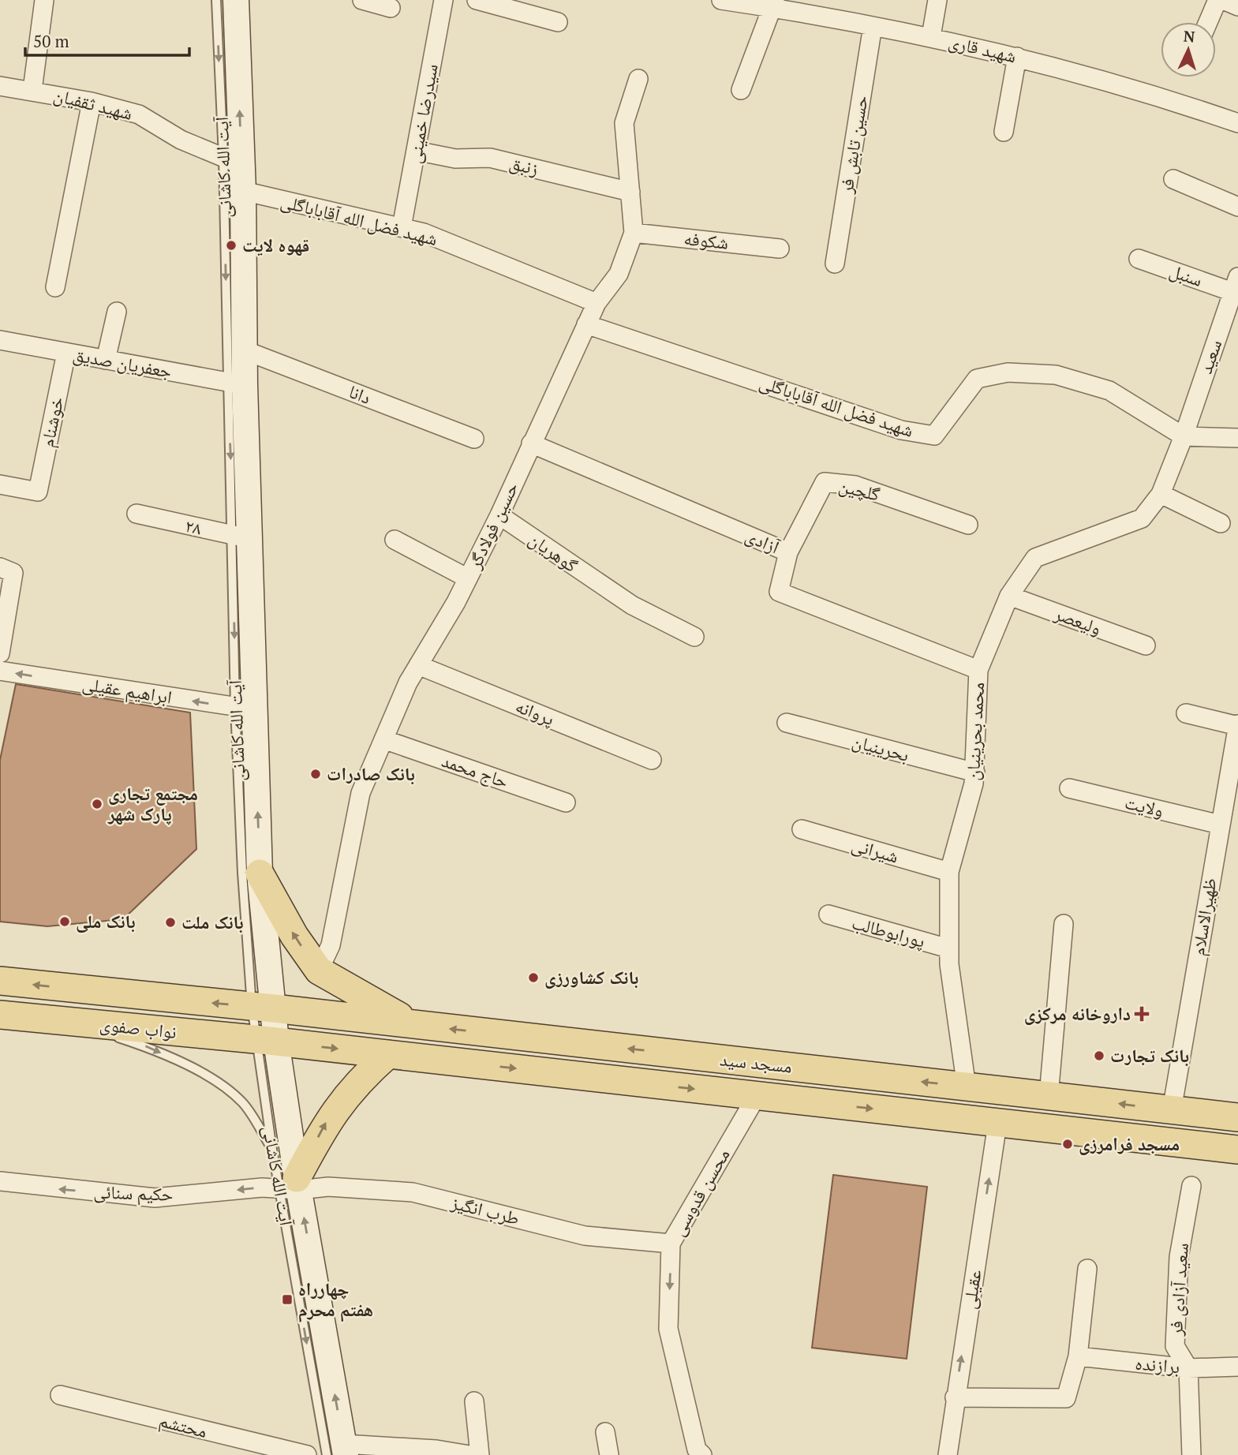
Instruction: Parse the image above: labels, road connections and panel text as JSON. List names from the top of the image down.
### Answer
{
  "streets": {
    "main road": ["آیت الله کاشانی", "نواب صفوی", "مسجد سید"],
    "street": [
      "شهید قاری",
      "شهید ثقفیان",
      "سیدرضا خمینی",
      "حسین تابش فر",
      "زنبق",
      "شهید فضل الله آقاباباگلی",
      "شکوفه",
      "سنبل",
      "سعید",
      "جعفریان صدیق",
      "دانا",
      "خوشنام",
      "گلچین",
      "حسین فولادگر",
      "۲۸",
      "آزادی",
      "گوهریان",
      "ولیعصر",
      "ابراهیم عقیلی",
      "پروانه",
      "محمد بحرینیان",
      "بحرینیان",
      "حاج محمد",
      "ولایت",
      "شیرانی",
      "ظهیرالاسلام",
      "پورابوطالب",
      "محسن قدوسی",
      "حکیم سنائی",
      "طرب انگیز",
      "عقیلی",
      "سعید آزادی فر",
      "برازنده",
      "محتشم"
    ]
  },
  "crossings": [
    ["شهید قاری", "حسین تابش فر"],
    ["شهید ثقفیان", "آیت الله کاشانی"],
    ["سیدرضا خمینی", "زنبق"],
    ["سیدرضا خمینی", "شهید فضل الله آقاباباگلی"],
    ["زنبق", "حسین فولادگر"],
    ["آیت الله کاشانی", "شهید فضل الله آقاباباگلی"],
    ["آیت الله کاشانی", "جعفریان صدیق"],
    ["آیت الله کاشانی", "دانا"],
    ["آیت الله کاشانی", "۲۸"],
    ["آیت الله کاشانی", "ابراهیم عقیلی"],
    ["آیت الله کاشانی", "نواب صفوی"],
    ["آیت الله کاشانی", "مسجد سید"],
    ["آیت الله کاشانی", "حکیم سنائی"],
    ["آیت الله کاشانی", "طرب انگیز"],
    ["شهید فضل الله آقاباباگلی", "سعید"],
    ["شهید فضل الله آقاباباگلی", "حسین فولادگر"],
    ["شهید فضل الله آقاباباگلی", "محمد بحرینیان"],
    ["شکوفه", "حسین فولادگر"],
    ["سنبل", "سعید"],
    ["سعید", "محمد بحرینیان"],
    ["جعفریان صدیق", "خوشنام"],
    ["گلچین", "آزادی"],
    ["حسین فولادگر", "آزادی"],
    ["حسین فولادگر", "گوهریان"],
    ["حسین فولادگر", "پروانه"],
    ["حسین فولادگر", "حاج محمد"],
    ["آزادی", "محمد بحرینیان"],
    ["ولیعصر", "محمد بحرینیان"],
    ["محمد بحرینیان", "بحرینیان"],
    ["محمد بحرینیان", "شیرانی"],
    ["محمد بحرینیان", "پورابوطالب"],
    ["محمد بحرینیان", "مسجد سید"],
    ["ولایت", "ظهیرالاسلام"],
    ["ظهیرالاسلام", "مسجد سید"],
    ["نواب صفوی", "مسجد سید"],
    ["مسجد سید", "محسن قدوسی"],
    ["مسجد سید", "عقیلی"],
    ["محسن قدوسی", "طرب انگیز"],
    ["حکیم سنائی", "طرب انگیز"],
    ["سعید آزادی فر", "برازنده"]
  ],
  "one_way": ["ابراهیم عقیلی", "محسن قدوسی", "حکیم سنائی"],
  "places": {
    "other": [
      "قهوه لایت",
      "بانک صادرات",
      "مجتمع تجاری پارک شهر",
      "بانک ملی",
      "بانک ملت",
      "بانک کشاورزی",
      "بانک تجارت",
      "مسجد فرامرزی"
    ],
    "health": ["داروخانه مرکزی"],
    "transit": ["چهارراه هفتم محرم"]
  },
  "scale_bar": "50 m",
  "north": "top"
}
